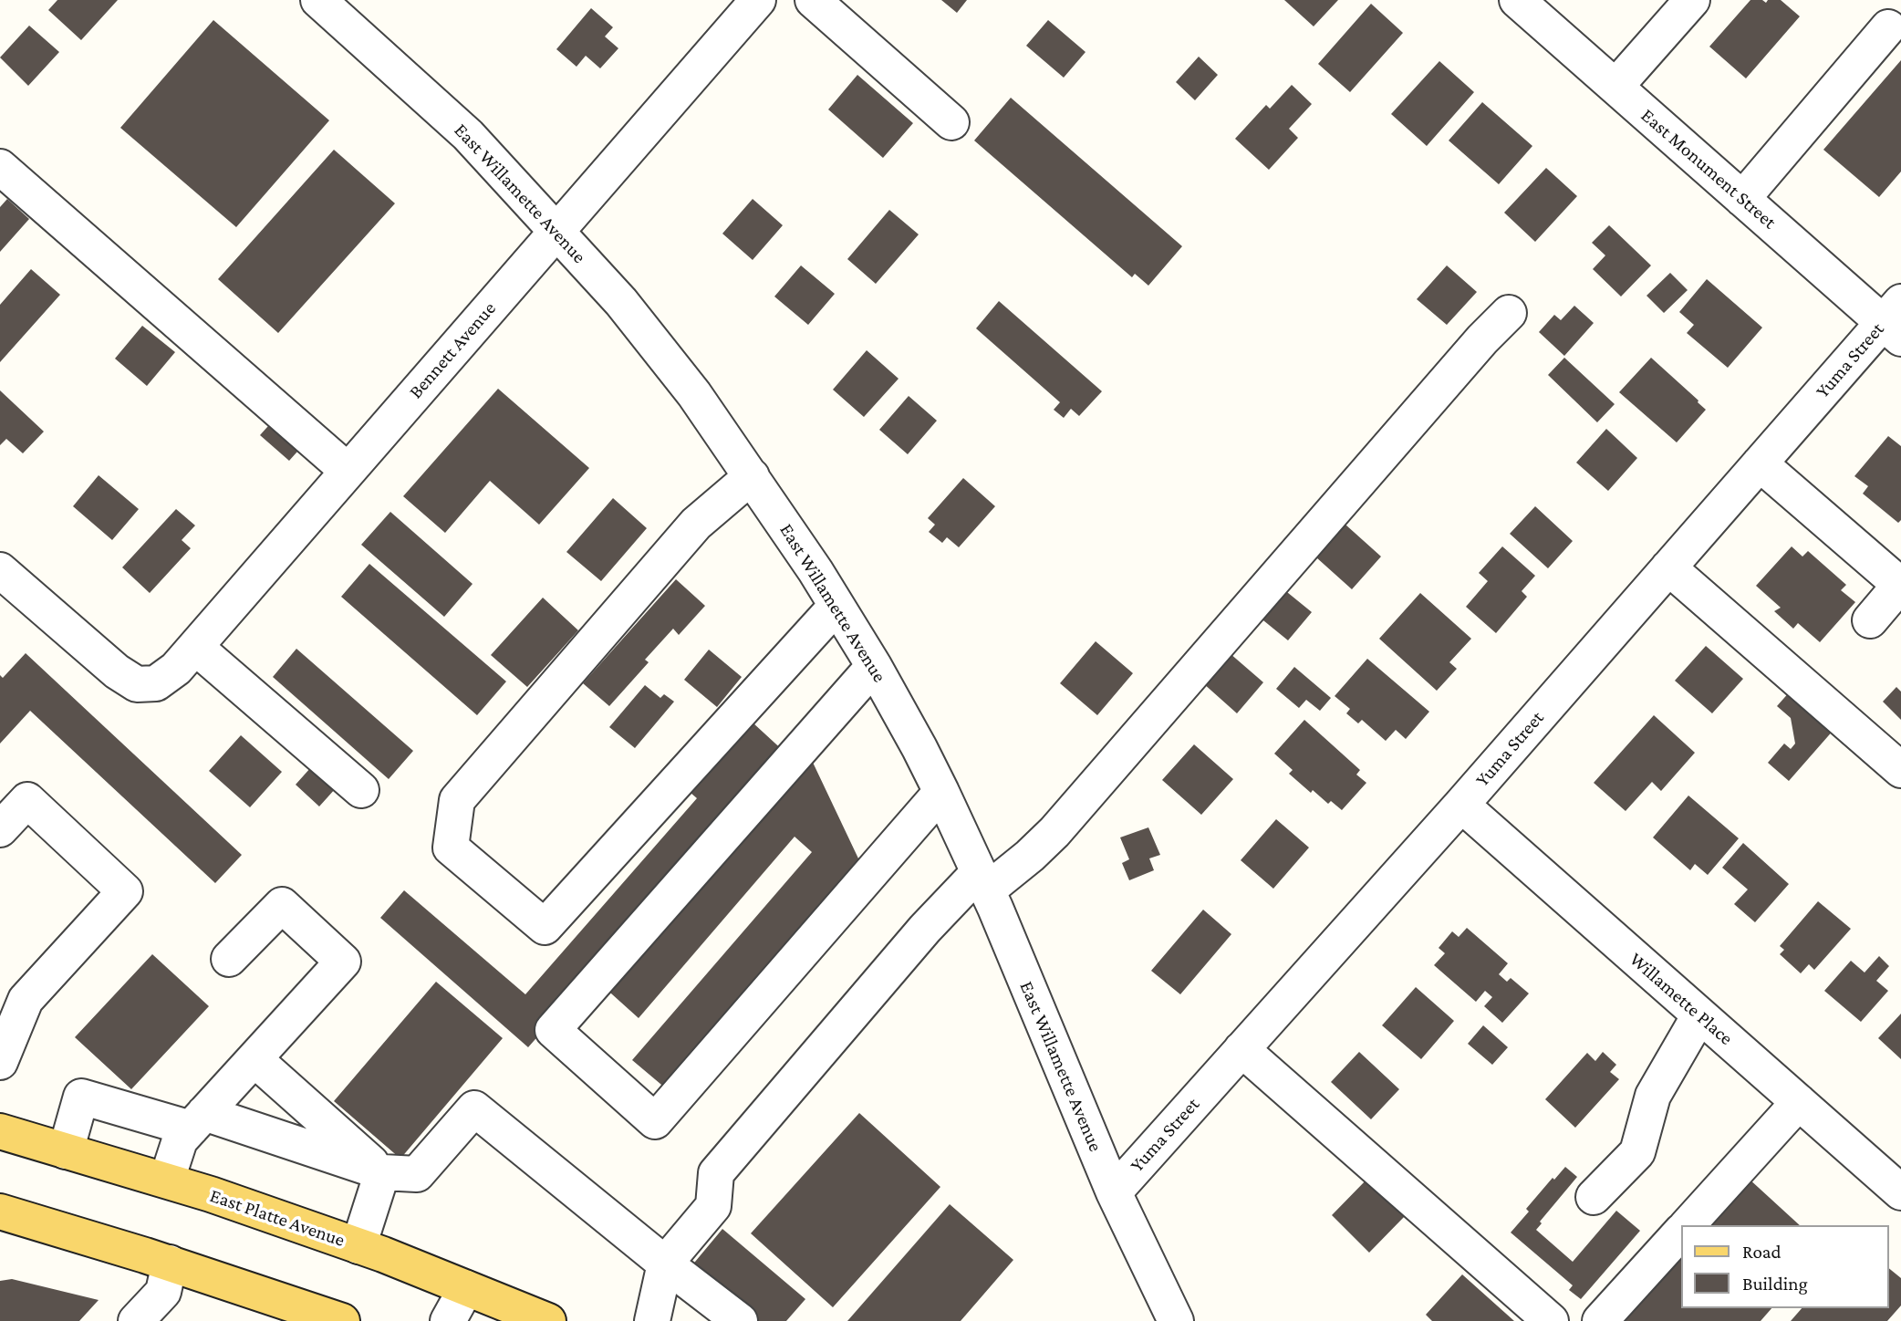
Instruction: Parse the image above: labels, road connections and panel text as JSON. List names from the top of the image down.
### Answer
{
  "streets": {
    "main road": ["East Platte Avenue"],
    "street": [
      "East Monument Street",
      "East Willamette Avenue",
      "Bennett Avenue",
      "Yuma Street",
      "Willamette Place"
    ]
  },
  "crossings": [
    ["East Monument Street", "Yuma Street"],
    ["East Willamette Avenue", "Bennett Avenue"],
    ["East Willamette Avenue", "Yuma Street"],
    ["Yuma Street", "Willamette Place"]
  ],
  "legend": ["Road", "Building"]
}
